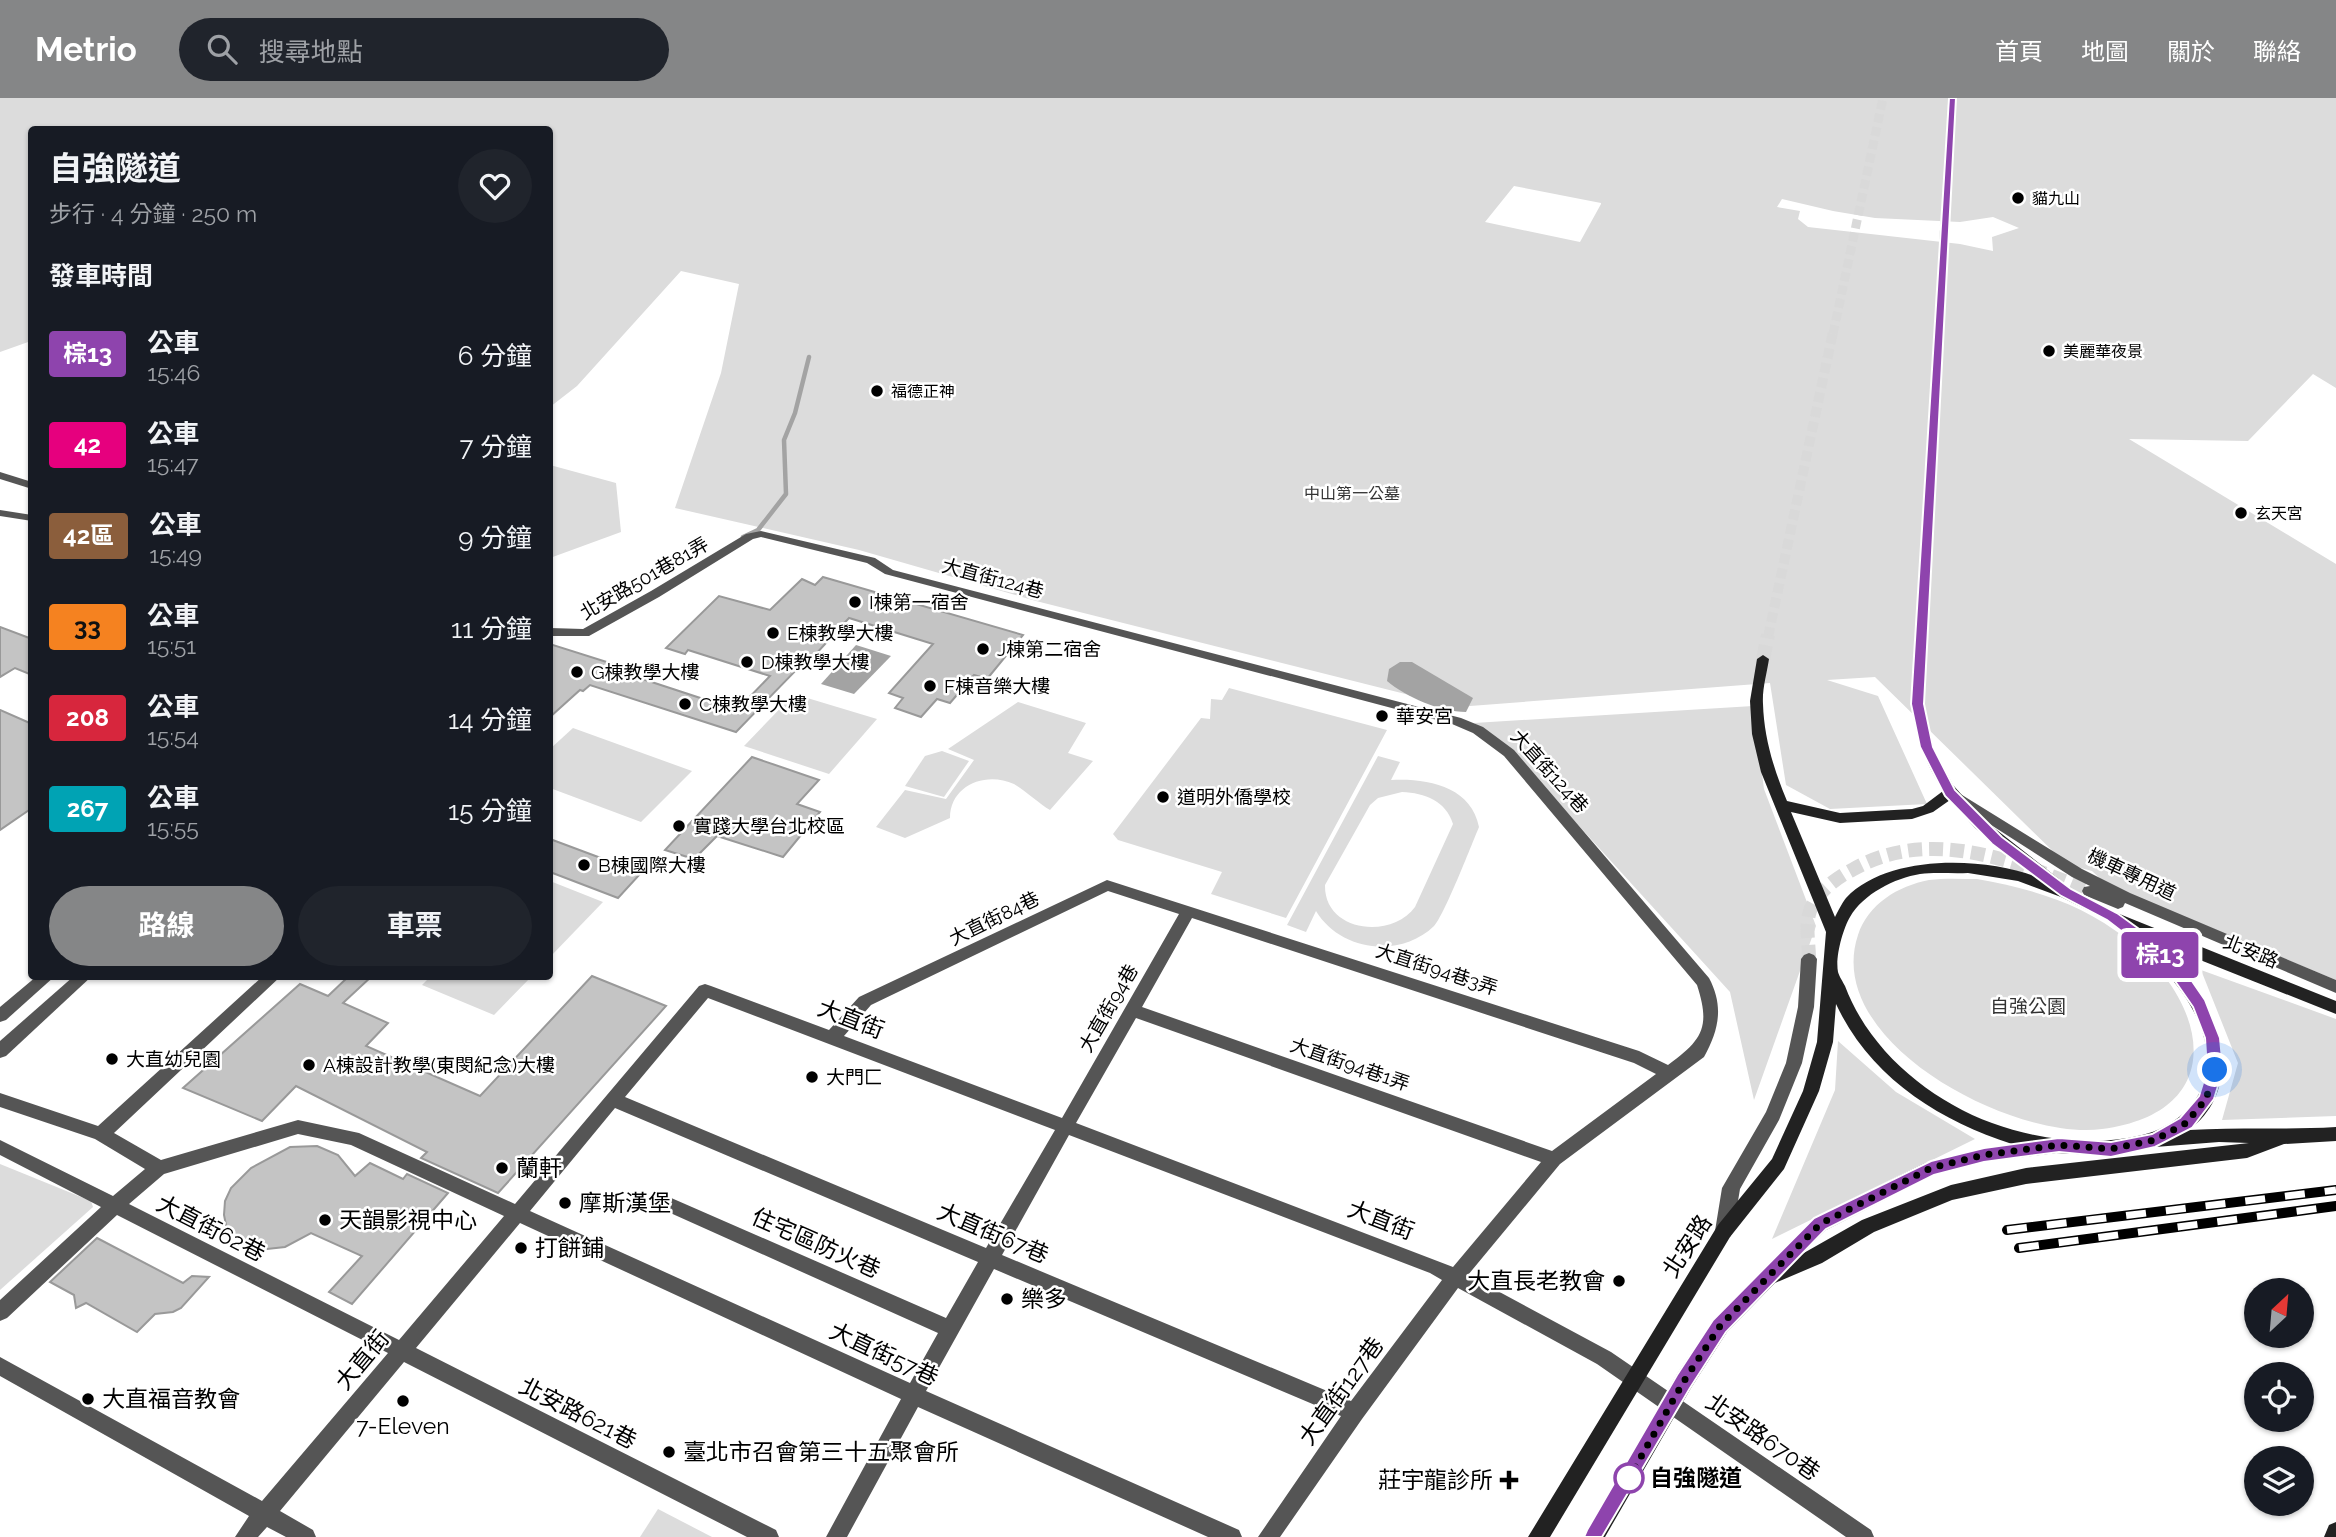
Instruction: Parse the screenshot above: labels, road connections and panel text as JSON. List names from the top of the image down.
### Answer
{
  "streets": {
    "main road": ["北安路"],
    "street": [
      "北安路501巷81弄",
      "大直街124巷",
      "機車專用道",
      "大直街84巷",
      "大直街94巷3弄",
      "大直街94巷",
      "大直街",
      "大直街94巷1弄",
      "大直街62巷",
      "大直街67巷",
      "住宅區防火巷",
      "大直街57巷",
      "大直街127巷",
      "北安路621巷",
      "北安路670巷"
    ]
  },
  "crossings": [
    ["北安路501巷81弄", "大直街124巷"],
    ["大直街124巷", "大直街94巷3弄"],
    ["大直街124巷", "大直街"],
    ["大直街124巷", "大直街94巷1弄"],
    ["大直街124巷", "大直街127巷"],
    ["大直街84巷", "大直街94巷3弄"],
    ["大直街84巷", "大直街94巷"],
    ["大直街84巷", "大直街"],
    ["北安路", "大直街"],
    ["北安路", "北安路670巷"],
    ["大直街94巷3弄", "大直街94巷"],
    ["大直街94巷", "大直街"],
    ["大直街94巷", "大直街94巷1弄"],
    ["大直街94巷", "大直街67巷"],
    ["大直街94巷", "住宅區防火巷"],
    ["大直街94巷", "大直街57巷"],
    ["大直街", "大直街62巷"],
    ["大直街", "大直街67巷"],
    ["大直街", "大直街57巷"],
    ["大直街", "大直街127巷"],
    ["大直街", "北安路621巷"],
    ["大直街", "北安路670巷"],
    ["大直街62巷", "北安路621巷"],
    ["大直街67巷", "大直街127巷"]
  ],
  "parks": ["中山第一公墓", "自強公園"],
  "places": {
    "other": [
      "貓九山",
      "美麗華夜景",
      "福德正神",
      "玄天宮",
      "I棟第一宿舍",
      "E棟教學大樓",
      "J棟第二宿舍",
      "D棟教學大樓",
      "G棟教學大樓",
      "F棟音樂大樓",
      "C棟教學大樓",
      "華安宮",
      "道明外僑學校",
      "實踐大學台北校區",
      "B棟國際大樓",
      "大直幼兒園",
      "A棟設計教學(東閔紀念)大樓",
      "大門匚",
      "蘭軒",
      "摩斯漢堡",
      "天韻影視中心",
      "打餅鋪",
      "大直長老教會",
      "樂多",
      "大直福音教會",
      "7-Eleven",
      "臺北市召會第三十五聚會所",
      "自強隧道"
    ],
    "health": ["莊宇龍診所"]
  },
  "lines": ["bus line 棕13"],
  "north": "top right",
  "page": {
    "header": "Metrio",
    "search": "搜尋地點",
    "nav": [
      "首頁",
      "地圖",
      "關於",
      "聯絡"
    ],
    "on_map": "棕13",
    "heading": [
      ["自強隧道", "步行 · 4 分鐘 · 250 m"],
      "發車時間"
    ],
    "list": [
      {
        "mark": "棕13",
        "name": "公車",
        "note": "15:46",
        "value": "6 分鐘"
      },
      {
        "mark": "42",
        "name": "公車",
        "note": "15:47",
        "value": "7 分鐘"
      },
      {
        "mark": "42區",
        "name": "公車",
        "note": "15:49",
        "value": "9 分鐘"
      },
      {
        "mark": "33",
        "name": "公車",
        "note": "15:51",
        "value": "11 分鐘"
      },
      {
        "mark": "208",
        "name": "公車",
        "note": "15:54",
        "value": "14 分鐘"
      },
      {
        "mark": "267",
        "name": "公車",
        "note": "15:55",
        "value": "15 分鐘"
      }
    ],
    "buttons": ["路線", "車票"]
  }
}
